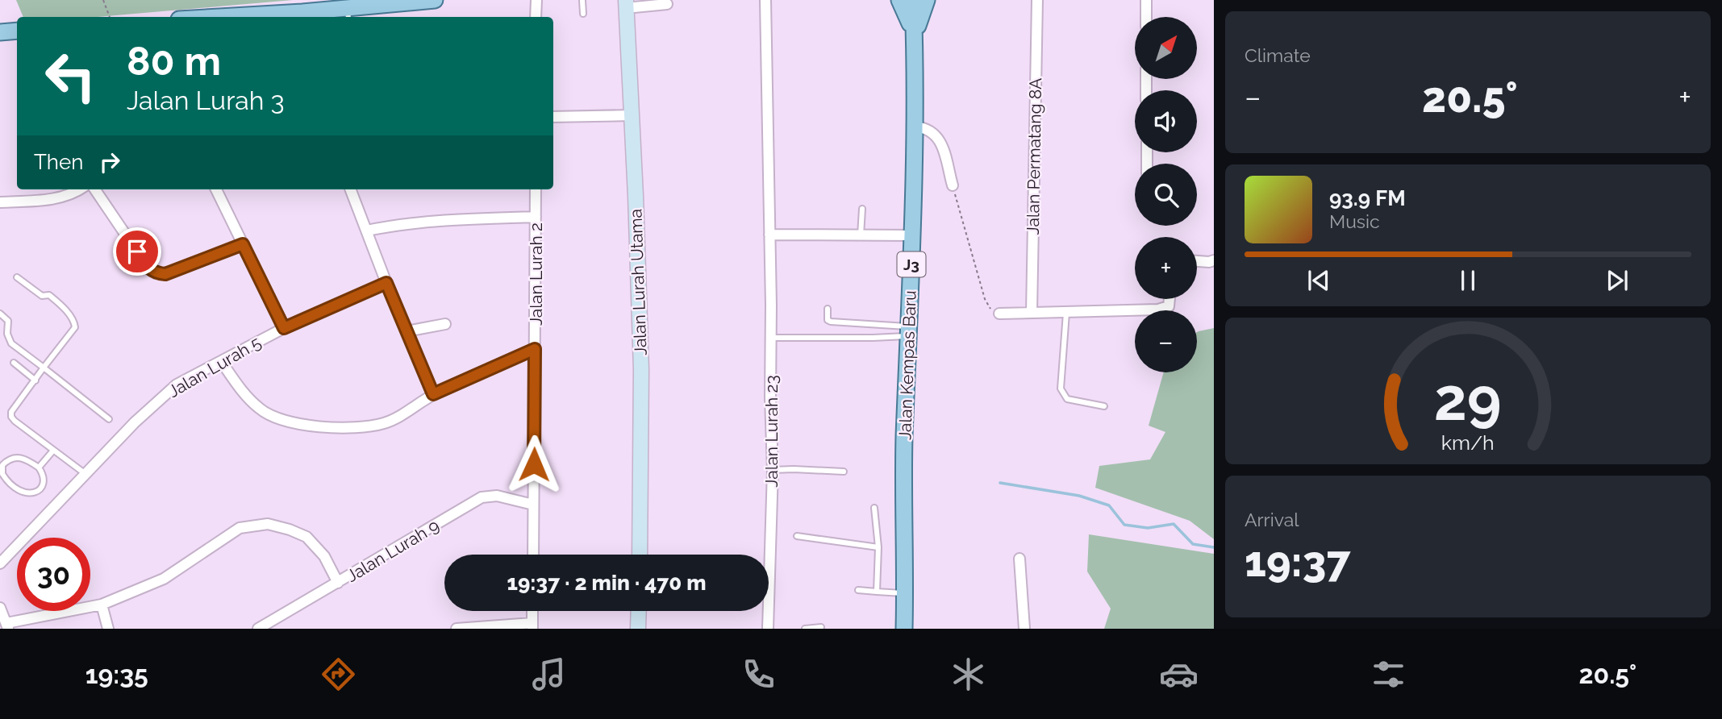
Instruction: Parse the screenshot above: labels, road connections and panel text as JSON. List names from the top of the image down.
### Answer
{
  "streets": {
    "main road": ["J3", "Jalan Kempas Baru"],
    "street": [
      "Jalan Permatang 8A",
      "Jalan Lurah 2",
      "Jalan Lurah Utama",
      "Jalan Lurah 5",
      "Jalan Lurah 23",
      "Jalan Lurah 9"
    ]
  },
  "crossings": [
    ["Jalan Lurah 2", "Jalan Lurah 9"]
  ],
  "north": "top right",
  "page": {
    "tile": [
      "Climate",
      ["Arrival", "19:37"]
    ],
    "map_buttons": ["+", "−"],
    "turn": ["80 m", "Jalan Lurah 3"],
    "heat": ["−", "20.5°", "+"],
    "then": "Then",
    "song": ["93.9 FM", "Music"],
    "limit": "30",
    "trip": "19:37 · 2 min · 470 m",
    "tabs": ["19:35", "20.5°"],
    "gauge": ["29", "km/h"]
  }
}
